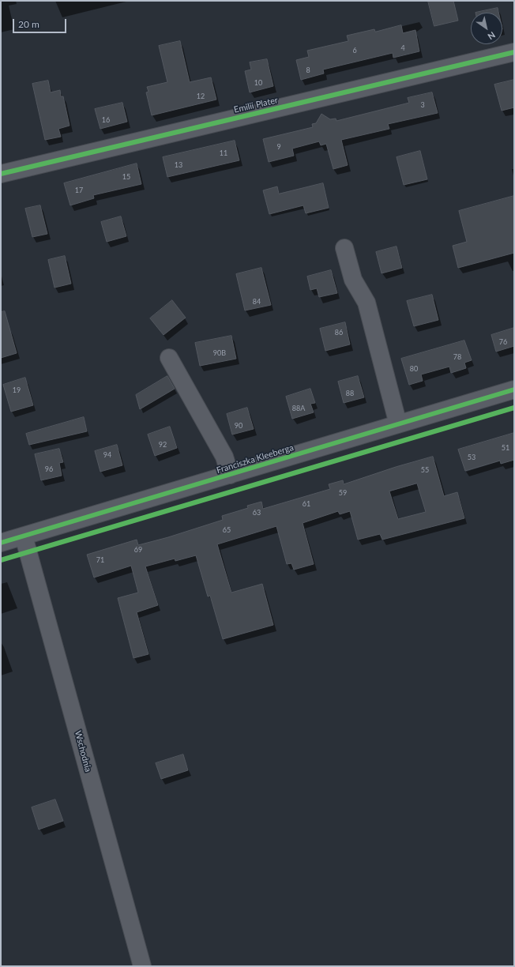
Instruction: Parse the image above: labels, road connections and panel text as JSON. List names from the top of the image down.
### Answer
{
  "streets": {
    "street": ["Emilii Plater", "Franciszka Kleeberga", "Wschodnia"]
  },
  "crossings": [
    ["Franciszka Kleeberga", "Wschodnia"]
  ],
  "house_numbers": [
    "4",
    "6",
    "8",
    "10",
    "12",
    "3",
    "16",
    "9",
    "11",
    "13",
    "15",
    "17",
    "84",
    "86",
    "76",
    "90B",
    "78",
    "80",
    "19",
    "88",
    "88A",
    "90",
    "92",
    "51",
    "94",
    "53",
    "96",
    "55",
    "59",
    "61",
    "63",
    "65",
    "69",
    "71"
  ],
  "scale_bar": "20 m",
  "north": "bottom right"
}
